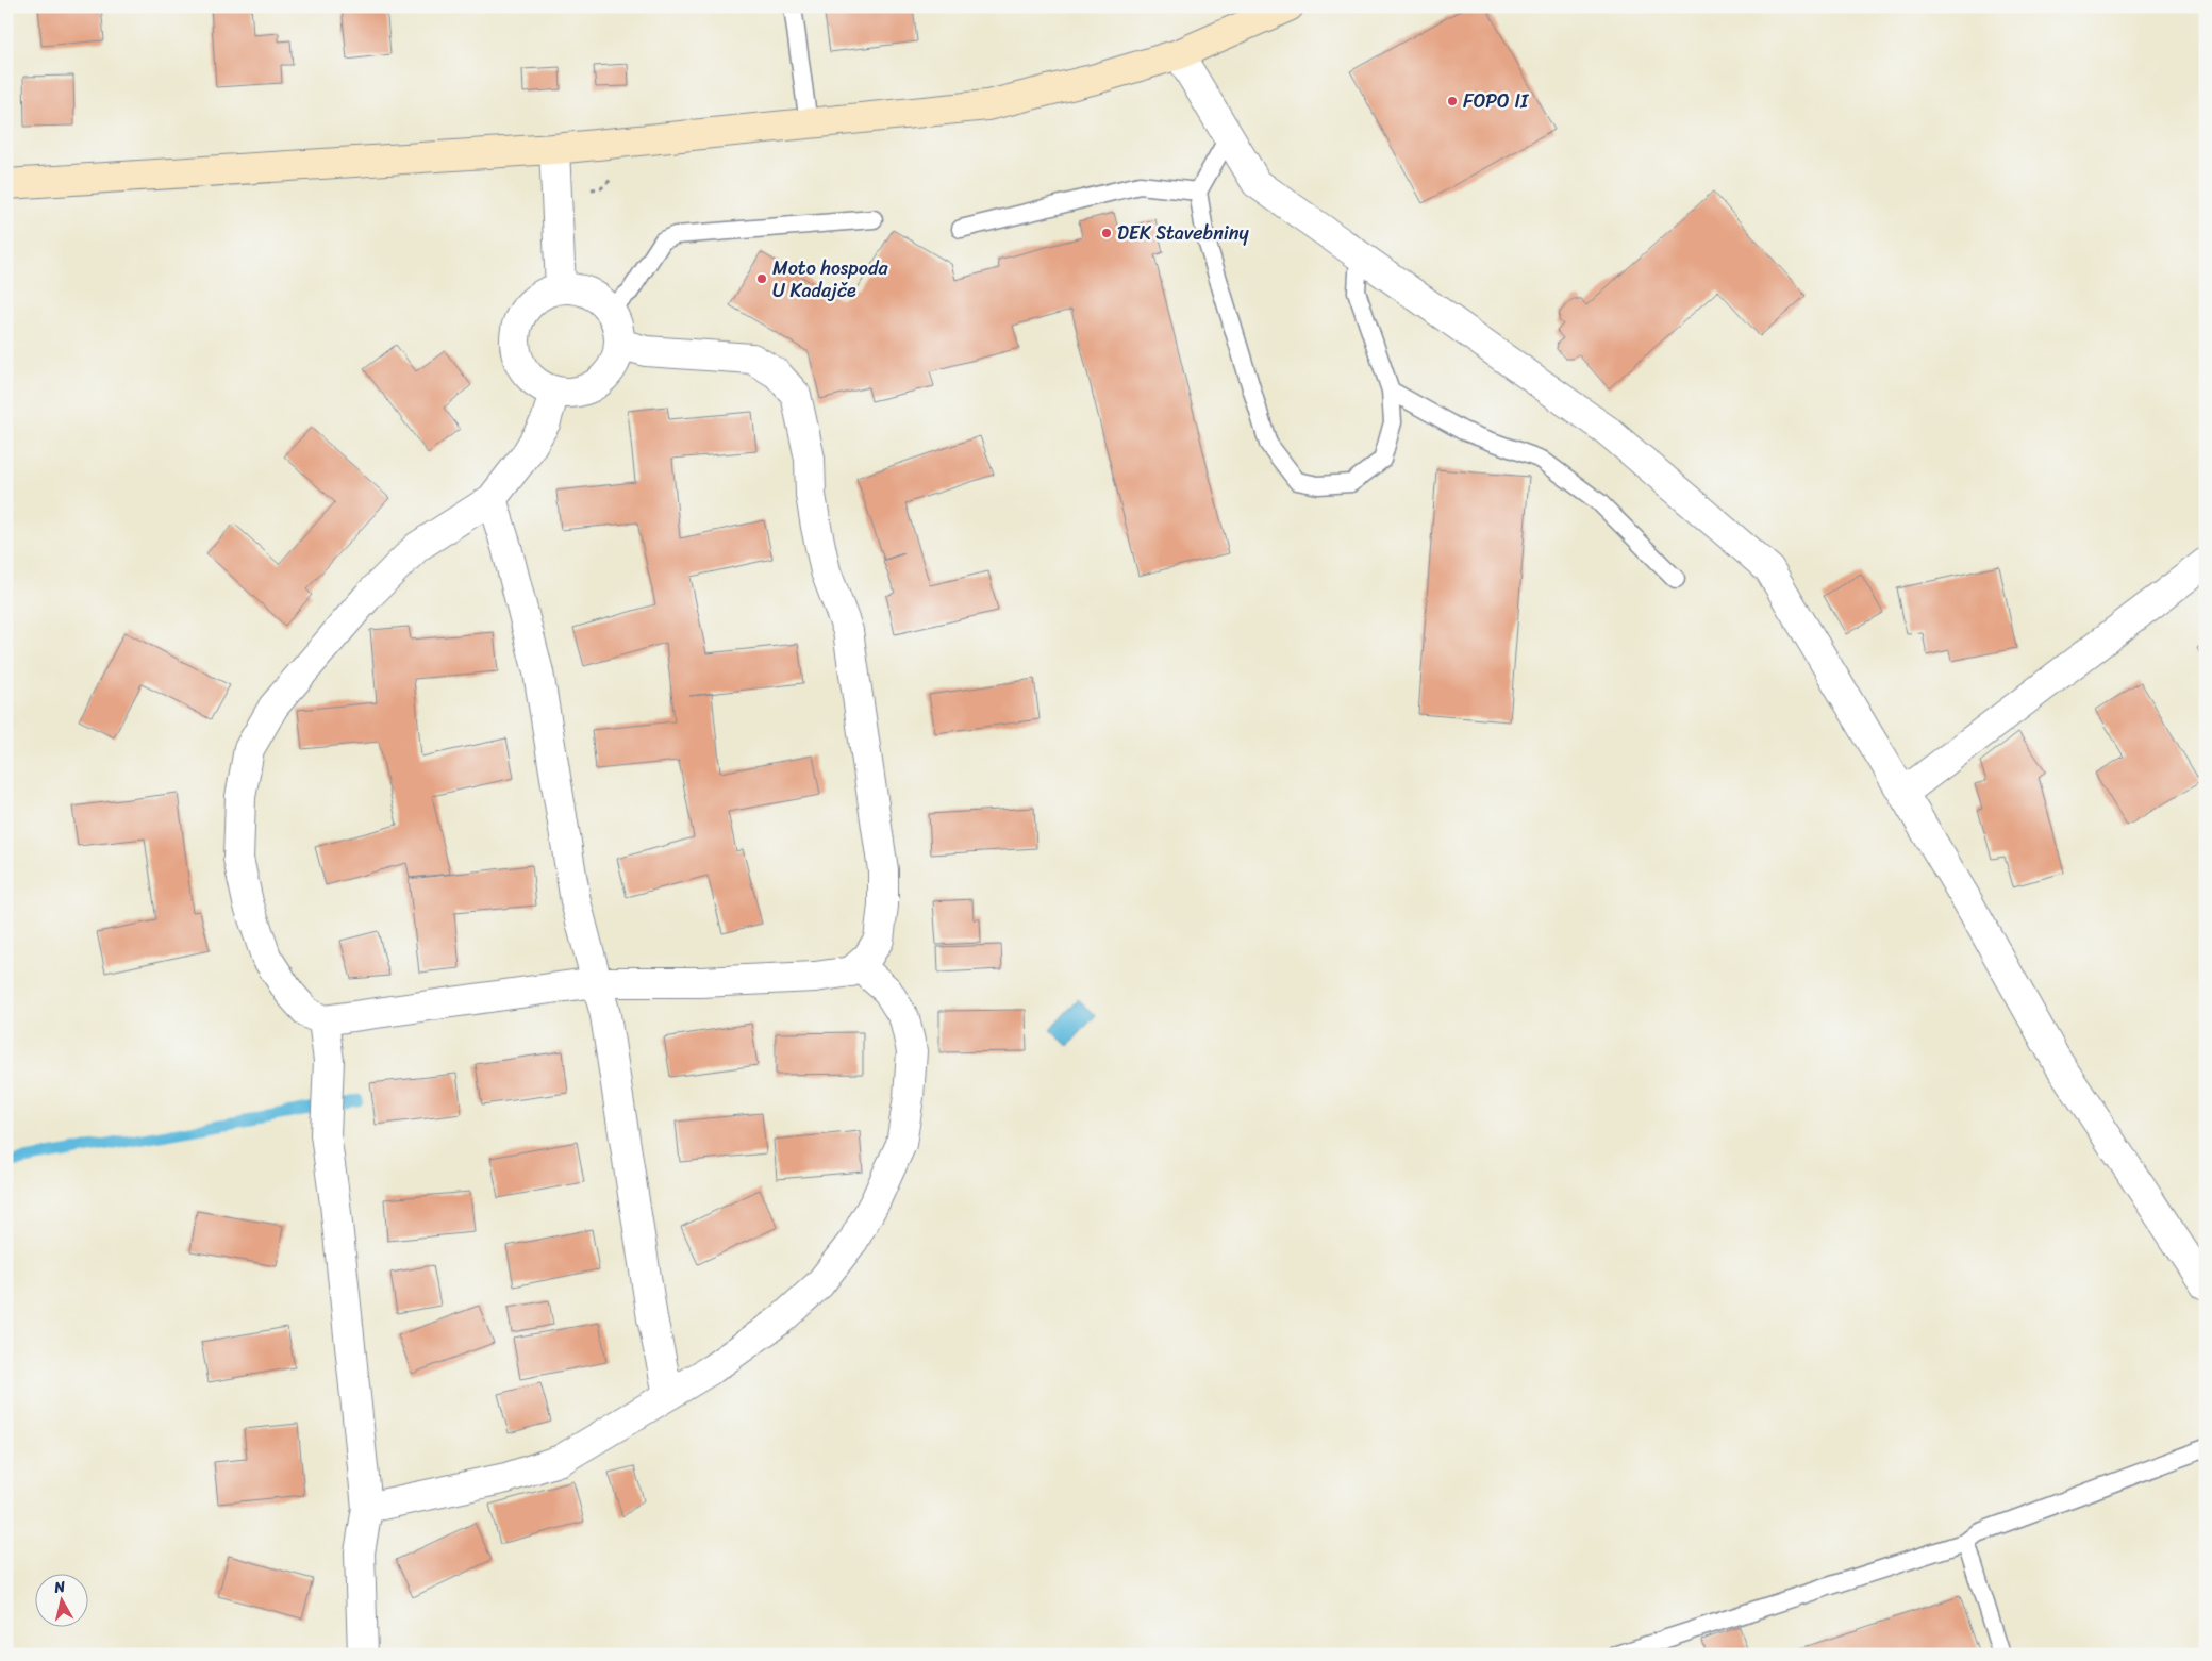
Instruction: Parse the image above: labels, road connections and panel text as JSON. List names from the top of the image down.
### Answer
{
  "places": ["FOPO II", "DEK Stavebniny", "Moto hospoda U Kadajče"],
  "north": "top"
}
